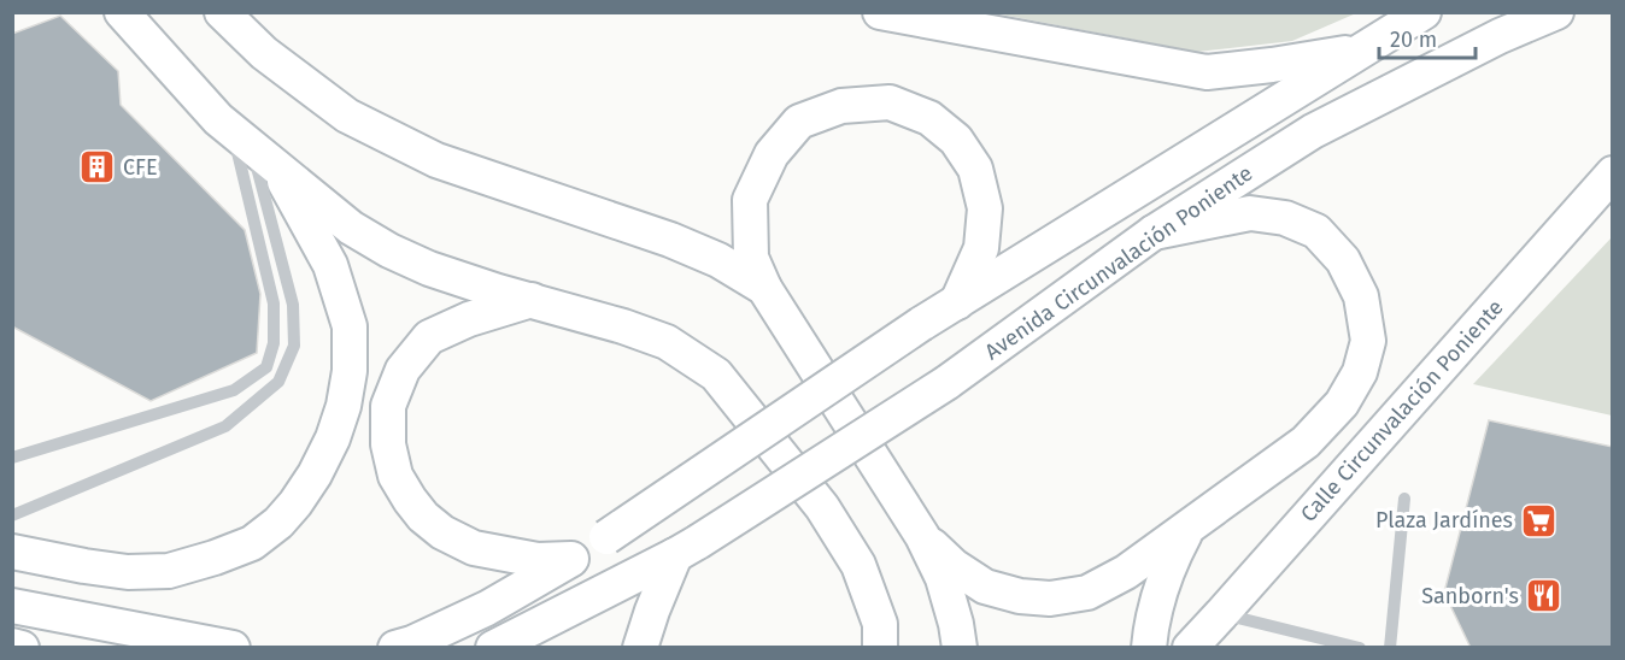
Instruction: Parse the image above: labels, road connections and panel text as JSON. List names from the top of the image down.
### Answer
{
  "streets": {
    "main road": ["Avenida Circunvalación Poniente", "Calle Circunvalación Poniente"]
  },
  "places": {
    "building": ["CFE"],
    "supermarket": ["Plaza Jardínes"],
    "restaurant": ["Sanborn's"]
  },
  "scale_bar": "20 m"
}
